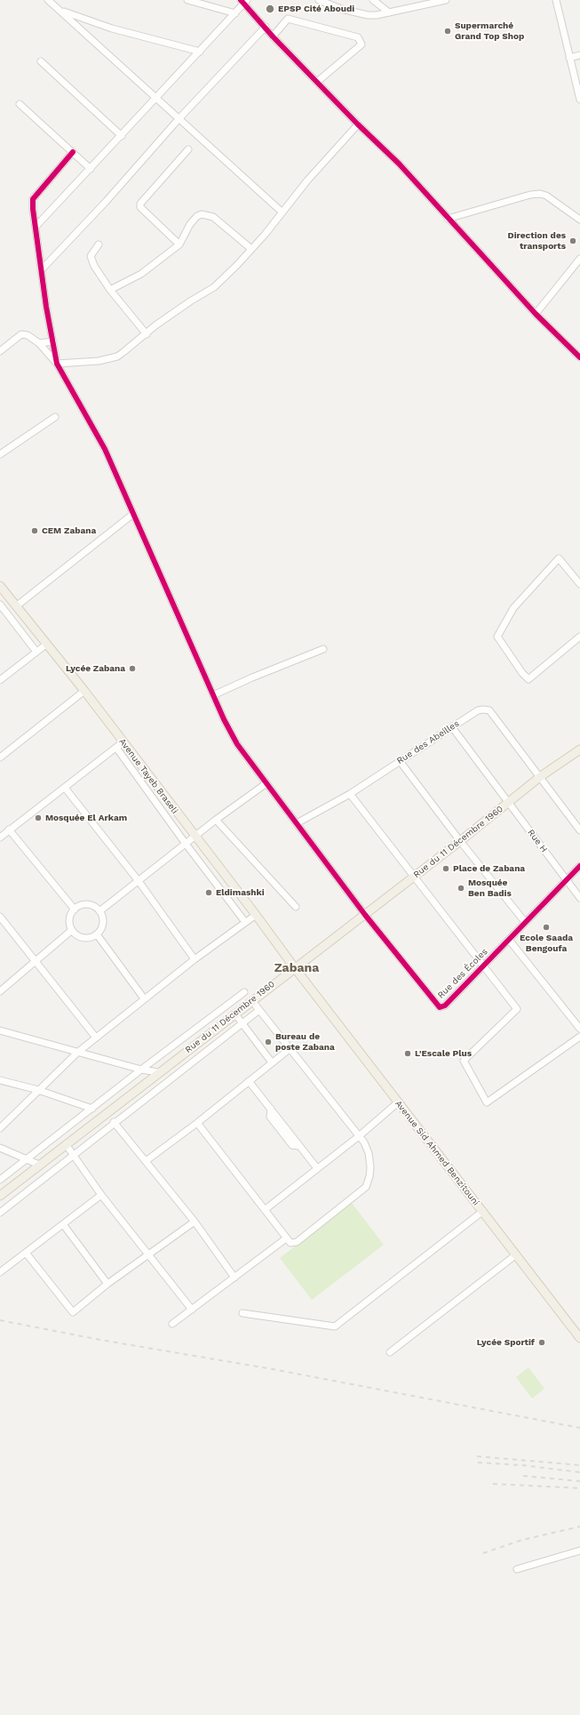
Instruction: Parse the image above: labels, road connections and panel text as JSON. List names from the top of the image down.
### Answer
{
  "streets": {
    "main road": ["Avenue Tayeb Braseli", "Rue du 11 Décembre 1960", "Avenue Sid Ahmed Benzitouni"],
    "street": ["Rue des Abeilles", "Rue H", "Rue des Écoles"]
  },
  "crossings": [
    ["Rue des Abeilles", "Rue H"],
    ["Rue des Abeilles", "Rue du 11 Décembre 1960"],
    ["Avenue Tayeb Braseli", "Rue du 11 Décembre 1960"],
    ["Avenue Tayeb Braseli", "Avenue Sid Ahmed Benzitouni"],
    ["Rue H", "Rue du 11 Décembre 1960"],
    ["Rue H", "Rue des Écoles"],
    ["Rue du 11 Décembre 1960", "Rue des Écoles"],
    ["Rue du 11 Décembre 1960", "Avenue Sid Ahmed Benzitouni"]
  ],
  "districts": ["Zabana"],
  "places": [
    "EPSP Cité Aboudi",
    "Supermarché Grand Top Shop",
    "Direction des transports",
    "CEM Zabana",
    "Lycée Zabana",
    "Mosquée El Arkam",
    "Place de Zabana",
    "Mosquée Ben Badis",
    "Eldimashki",
    "Ecole Saada Bengoufa",
    "Bureau de poste Zabana",
    "L'Escale Plus",
    "Lycée Sportif"
  ]
}
